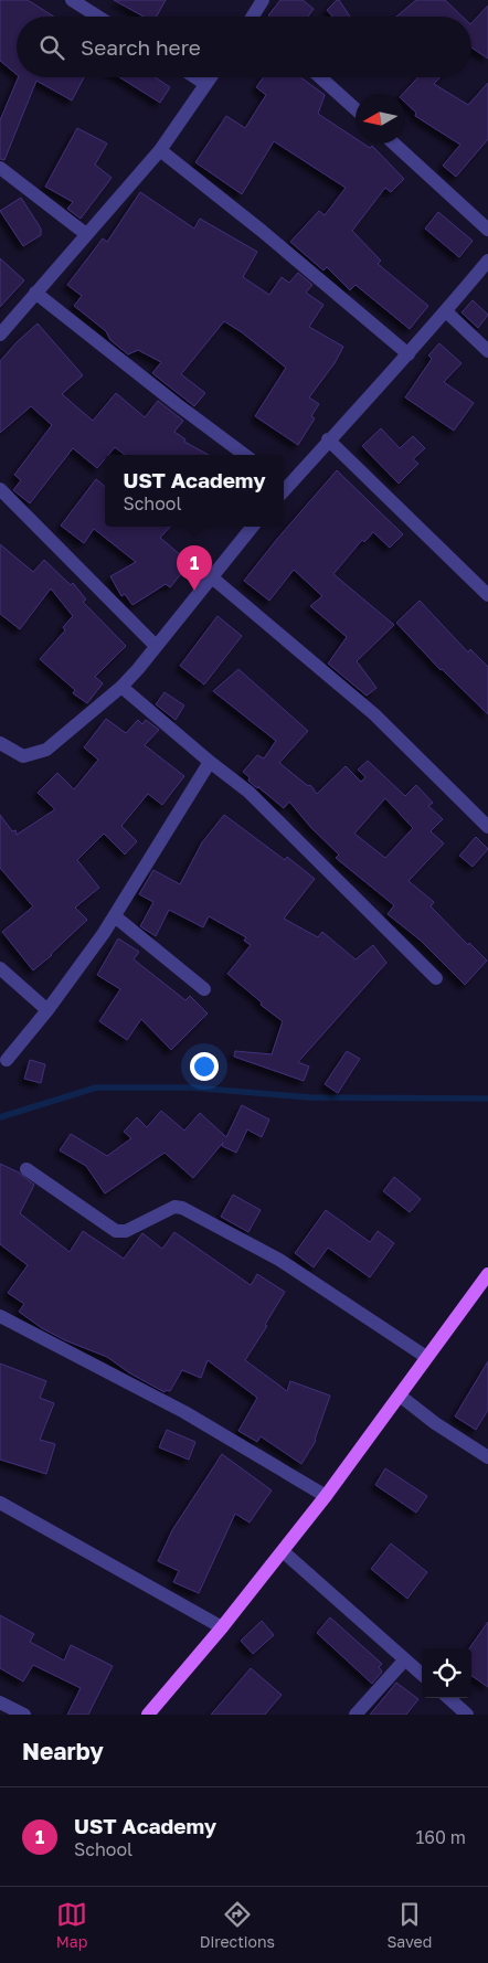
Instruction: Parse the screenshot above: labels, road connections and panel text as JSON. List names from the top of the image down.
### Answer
{
  "north": "left",
  "page": {
    "search": "Search here",
    "popup": ["UST Academy", "School"],
    "pins": "1",
    "heading": "Nearby",
    "list": [
      {
        "mark": "1",
        "name": "UST Academy",
        "note": "School",
        "value": "160 m"
      }
    ],
    "nav": ["Map", "Directions", "Saved"]
  }
}
